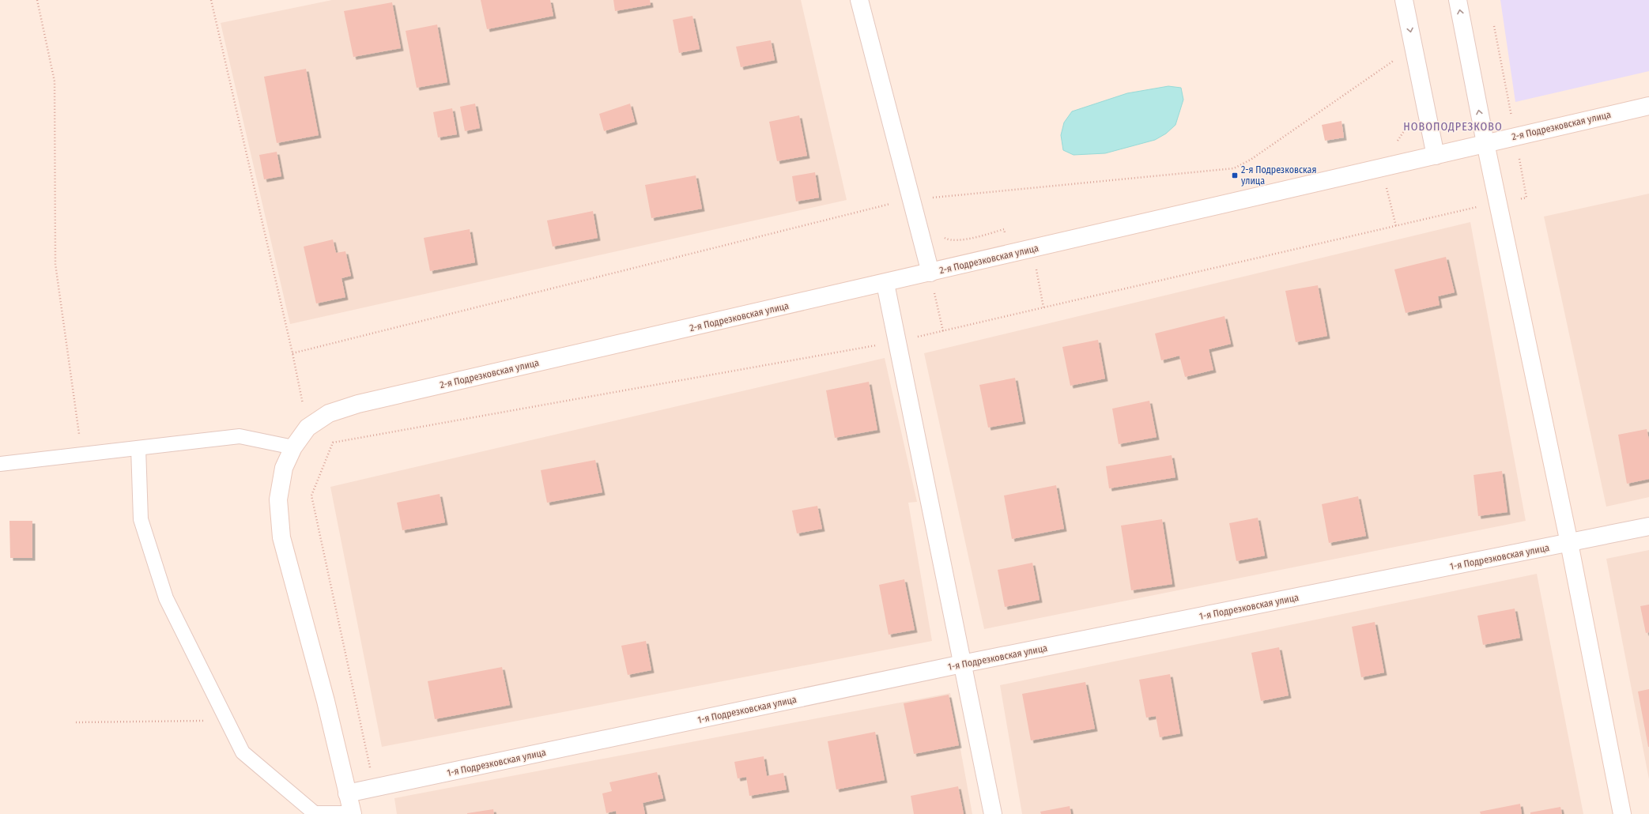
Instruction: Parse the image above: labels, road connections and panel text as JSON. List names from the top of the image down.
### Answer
{
  "streets": {
    "street": ["2-я Подрезковская улица", "1-я Подрезковская улица"]
  },
  "districts": ["НОВОПОДРЕЗКОВО"],
  "places": {
    "transit": ["2-я Подрезковская улица"]
  }
}
